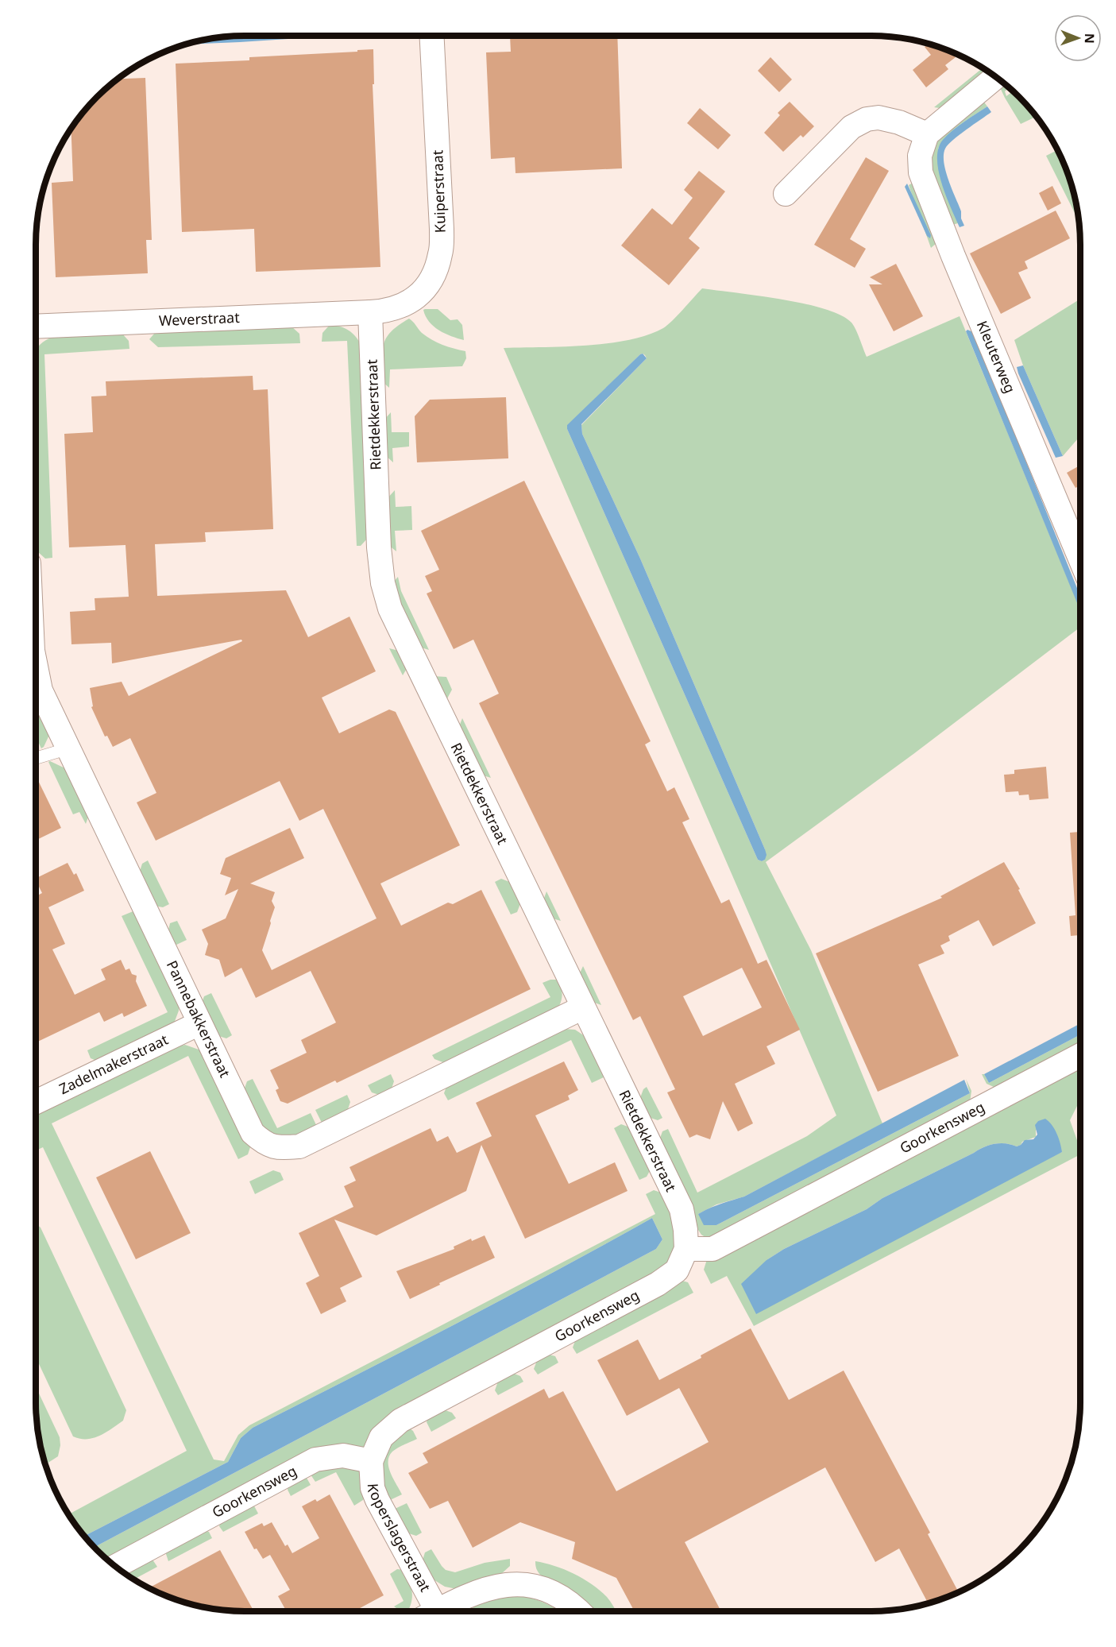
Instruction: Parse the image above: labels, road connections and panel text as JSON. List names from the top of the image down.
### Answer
{
  "streets": {
    "street": [
      "Kuiperstraat",
      "Weverstraat",
      "Kleuterweg",
      "Rietdekkerstraat",
      "Pannebakkerstraat",
      "Zadelmakerstraat",
      "Goorkensweg",
      "Koperslagerstraat"
    ]
  },
  "crossings": [
    ["Kuiperstraat", "Weverstraat"],
    ["Kuiperstraat", "Rietdekkerstraat"],
    ["Weverstraat", "Rietdekkerstraat"],
    ["Rietdekkerstraat", "Pannebakkerstraat"],
    ["Rietdekkerstraat", "Goorkensweg"],
    ["Pannebakkerstraat", "Zadelmakerstraat"],
    ["Goorkensweg", "Koperslagerstraat"]
  ],
  "north": "right"
}
